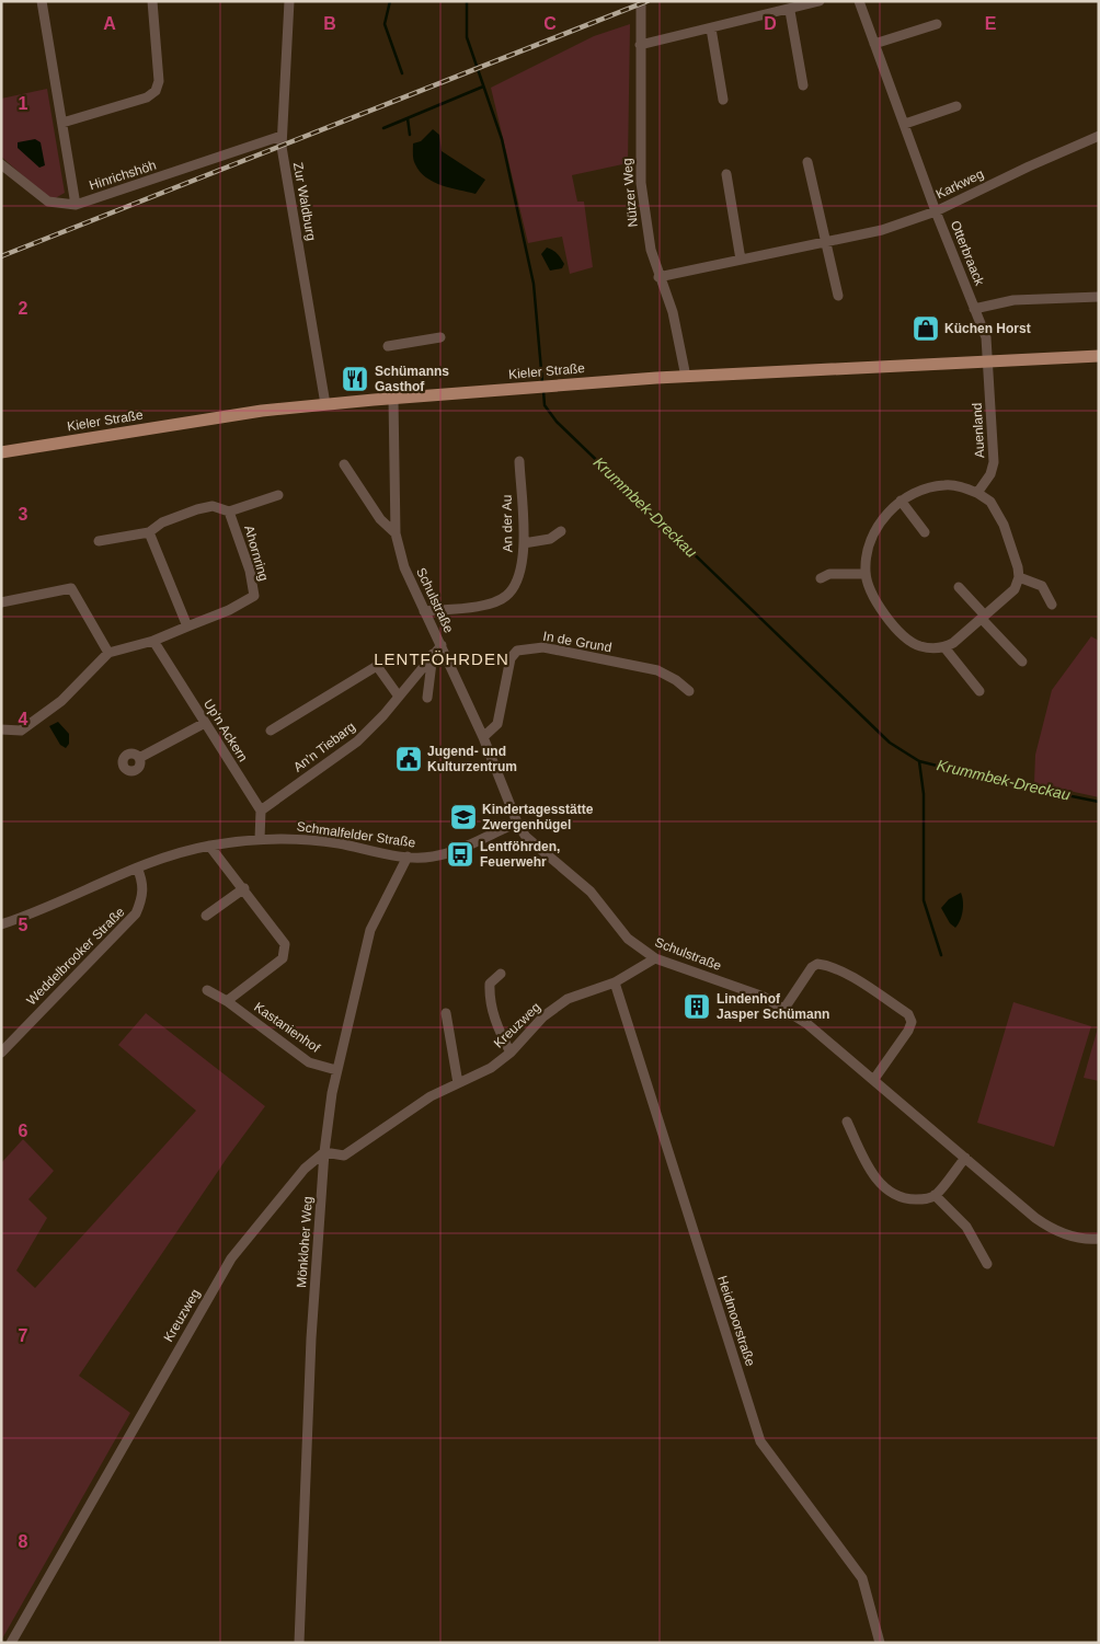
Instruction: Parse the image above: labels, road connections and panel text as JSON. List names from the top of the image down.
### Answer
{
  "streets": {
    "main road": ["Kieler Straße"],
    "street": [
      "Hinrichshöh",
      "Karkweg",
      "Nützer Weg",
      "Zur Waldburg",
      "Otterbraack",
      "Auenland",
      "An der Au",
      "Ahornring",
      "Schulstraße",
      "In de Grund",
      "Up'n Ackern",
      "An'n Tiebarg",
      "Schmalfelder Straße",
      "Weddelbrooker Straße",
      "Kreuzweg",
      "Kastanienhof",
      "Mönkloher Weg",
      "Heidmoorstraße"
    ]
  },
  "crossings": [
    ["Hinrichshöh", "Zur Waldburg"],
    ["Karkweg", "Nützer Weg"],
    ["Karkweg", "Otterbraack"],
    ["Nützer Weg", "Kieler Straße"],
    ["Zur Waldburg", "Kieler Straße"],
    ["Otterbraack", "Kieler Straße"],
    ["Otterbraack", "Auenland"],
    ["Kieler Straße", "Auenland"],
    ["Kieler Straße", "Schulstraße"],
    ["An der Au", "Schulstraße"],
    ["Ahornring", "Up'n Ackern"],
    ["Schulstraße", "In de Grund"],
    ["Schulstraße", "An'n Tiebarg"],
    ["Schulstraße", "Schmalfelder Straße"],
    ["Schulstraße", "Kreuzweg"],
    ["Up'n Ackern", "An'n Tiebarg"],
    ["Schmalfelder Straße", "Weddelbrooker Straße"],
    ["Schmalfelder Straße", "Kastanienhof"],
    ["Schmalfelder Straße", "Mönkloher Weg"],
    ["Kreuzweg", "Mönkloher Weg"],
    ["Kreuzweg", "Heidmoorstraße"],
    ["Kastanienhof", "Mönkloher Weg"]
  ],
  "districts": ["LENTFÖHRDEN"],
  "water": ["Krummbek-Dreckau"],
  "places": {
    "shop": ["Küchen Horst"],
    "restaurant": ["Schümanns Gasthof"],
    "public building": ["Jugend- und Kulturzentrum"],
    "school or university": ["Kindertagesstätte Zwergenhügel"],
    "bus stop": ["Lentföhrden, Feuerwehr"],
    "building": ["Lindenhof Jasper Schümann"]
  },
  "grid": {
    "columns": [
      "A",
      "B",
      "C",
      "D",
      "E"
    ],
    "rows": [
      "1",
      "2",
      "3",
      "4",
      "5",
      "6",
      "7",
      "8"
    ]
  }
}
